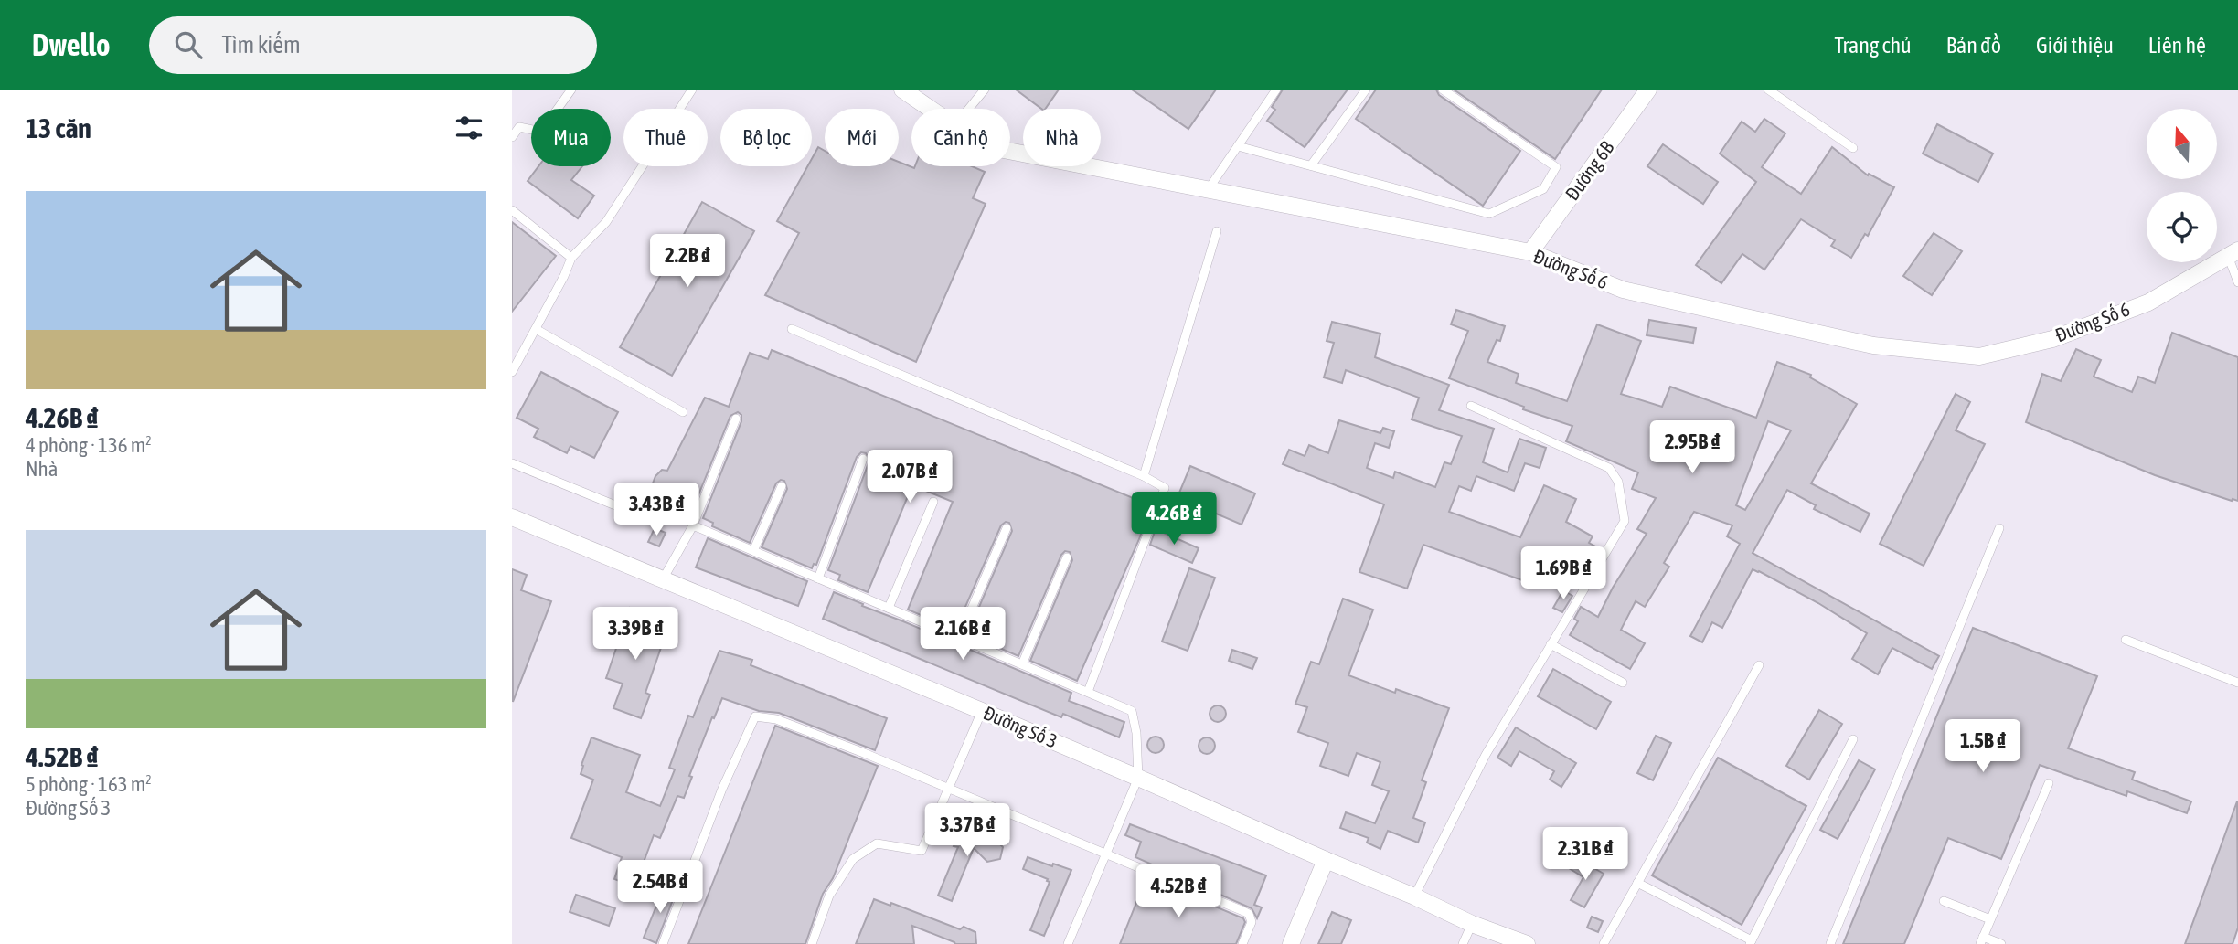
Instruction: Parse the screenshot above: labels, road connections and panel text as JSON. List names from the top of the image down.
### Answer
{
  "streets": {
    "street": ["Đường 6B", "Đường Số 6", "Đường Số 3"]
  },
  "crossings": [
    ["Đường 6B", "Đường Số 6"]
  ],
  "north": "top",
  "page": {
    "header": "Dwello",
    "search": "Tìm kiếm",
    "nav": [
      "Trang chủ",
      "Bản đồ",
      "Giới thiệu",
      "Liên hệ"
    ],
    "heading": "13 căn",
    "chip": [
      "Mua",
      "Thuê",
      "Bộ lọc",
      "Mới",
      "Căn hộ",
      "Nhà"
    ],
    "list": [
      {
        "name": "4.26B ₫",
        "note": "4 phòng · 136 m² · Nhà"
      },
      {
        "name": "4.52B ₫",
        "note": "5 phòng · 163 m² · Đường Số 3"
      }
    ],
    "price": [
      "2.2B ₫",
      "2.95B ₫",
      "2.07B ₫",
      "3.43B ₫",
      "4.26B ₫",
      "1.69B ₫",
      "3.39B ₫",
      "2.16B ₫",
      "1.5B ₫",
      "3.37B ₫",
      "2.31B ₫",
      "2.54B ₫",
      "4.52B ₫"
    ]
  }
}
